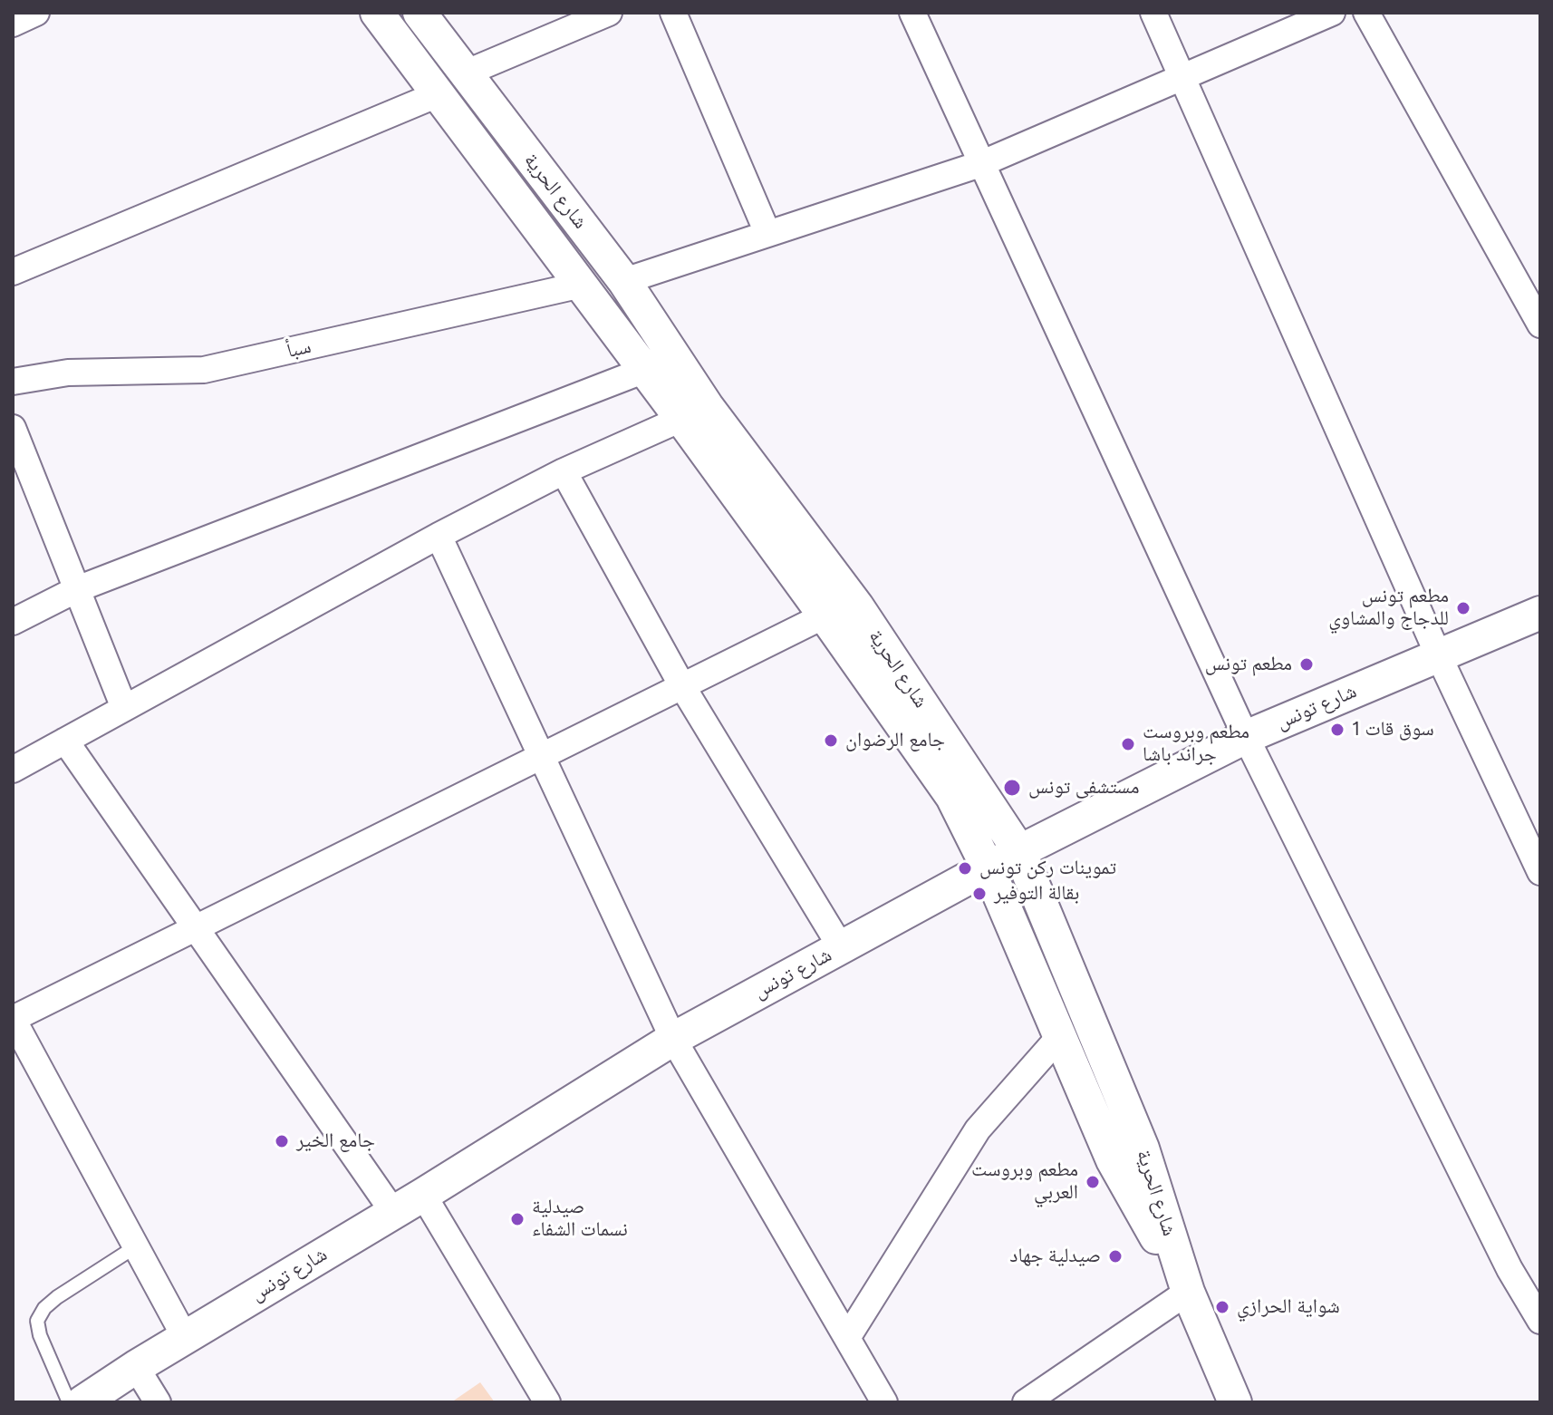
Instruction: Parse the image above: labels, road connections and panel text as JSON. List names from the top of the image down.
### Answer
{
  "streets": {
    "street": ["شارع الحرية", "سبأ", "شارع تونس"]
  },
  "crossings": [
    ["شارع الحرية", "شارع تونس"]
  ],
  "places": [
    "مطعم تونس للدجاج والمشاوي",
    "مطعم تونس",
    "سوق قات 1",
    "جامع الرضوان",
    "مطعم وبروست جراند باشا",
    "مستشفى تونس",
    "تموينات ركن تونس",
    "بقالة التوفير",
    "جامع الخير",
    "مطعم وبروست العربي",
    "صيدلية نسمات الشفاء",
    "صيدلية جهاد",
    "شواية الحرازي"
  ]
}
